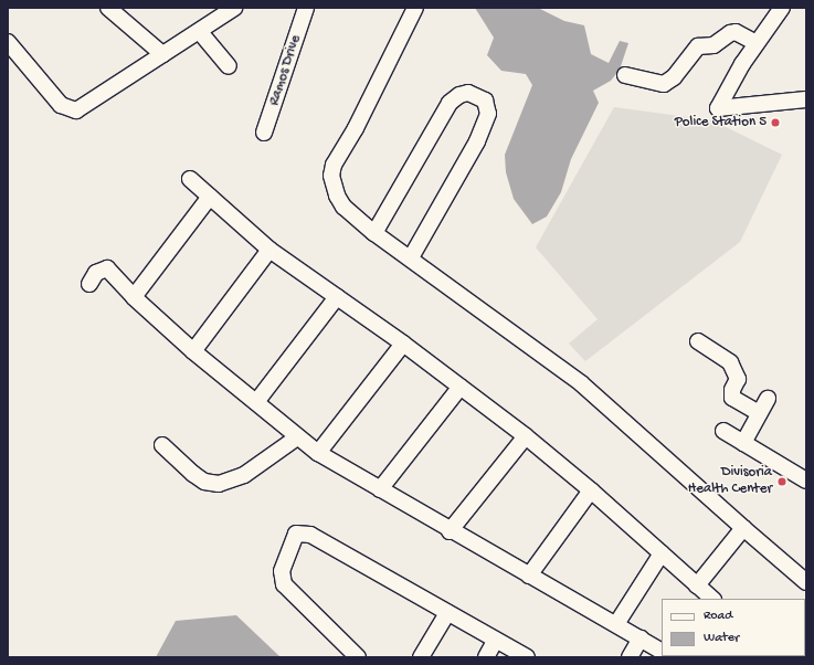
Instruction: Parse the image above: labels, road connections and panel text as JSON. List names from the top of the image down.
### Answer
{
  "streets": {
    "street": ["Ramos Drive"]
  },
  "places": ["Police Station 5", "Divisoria Health Center"],
  "legend": ["Road", "Water"]
}
